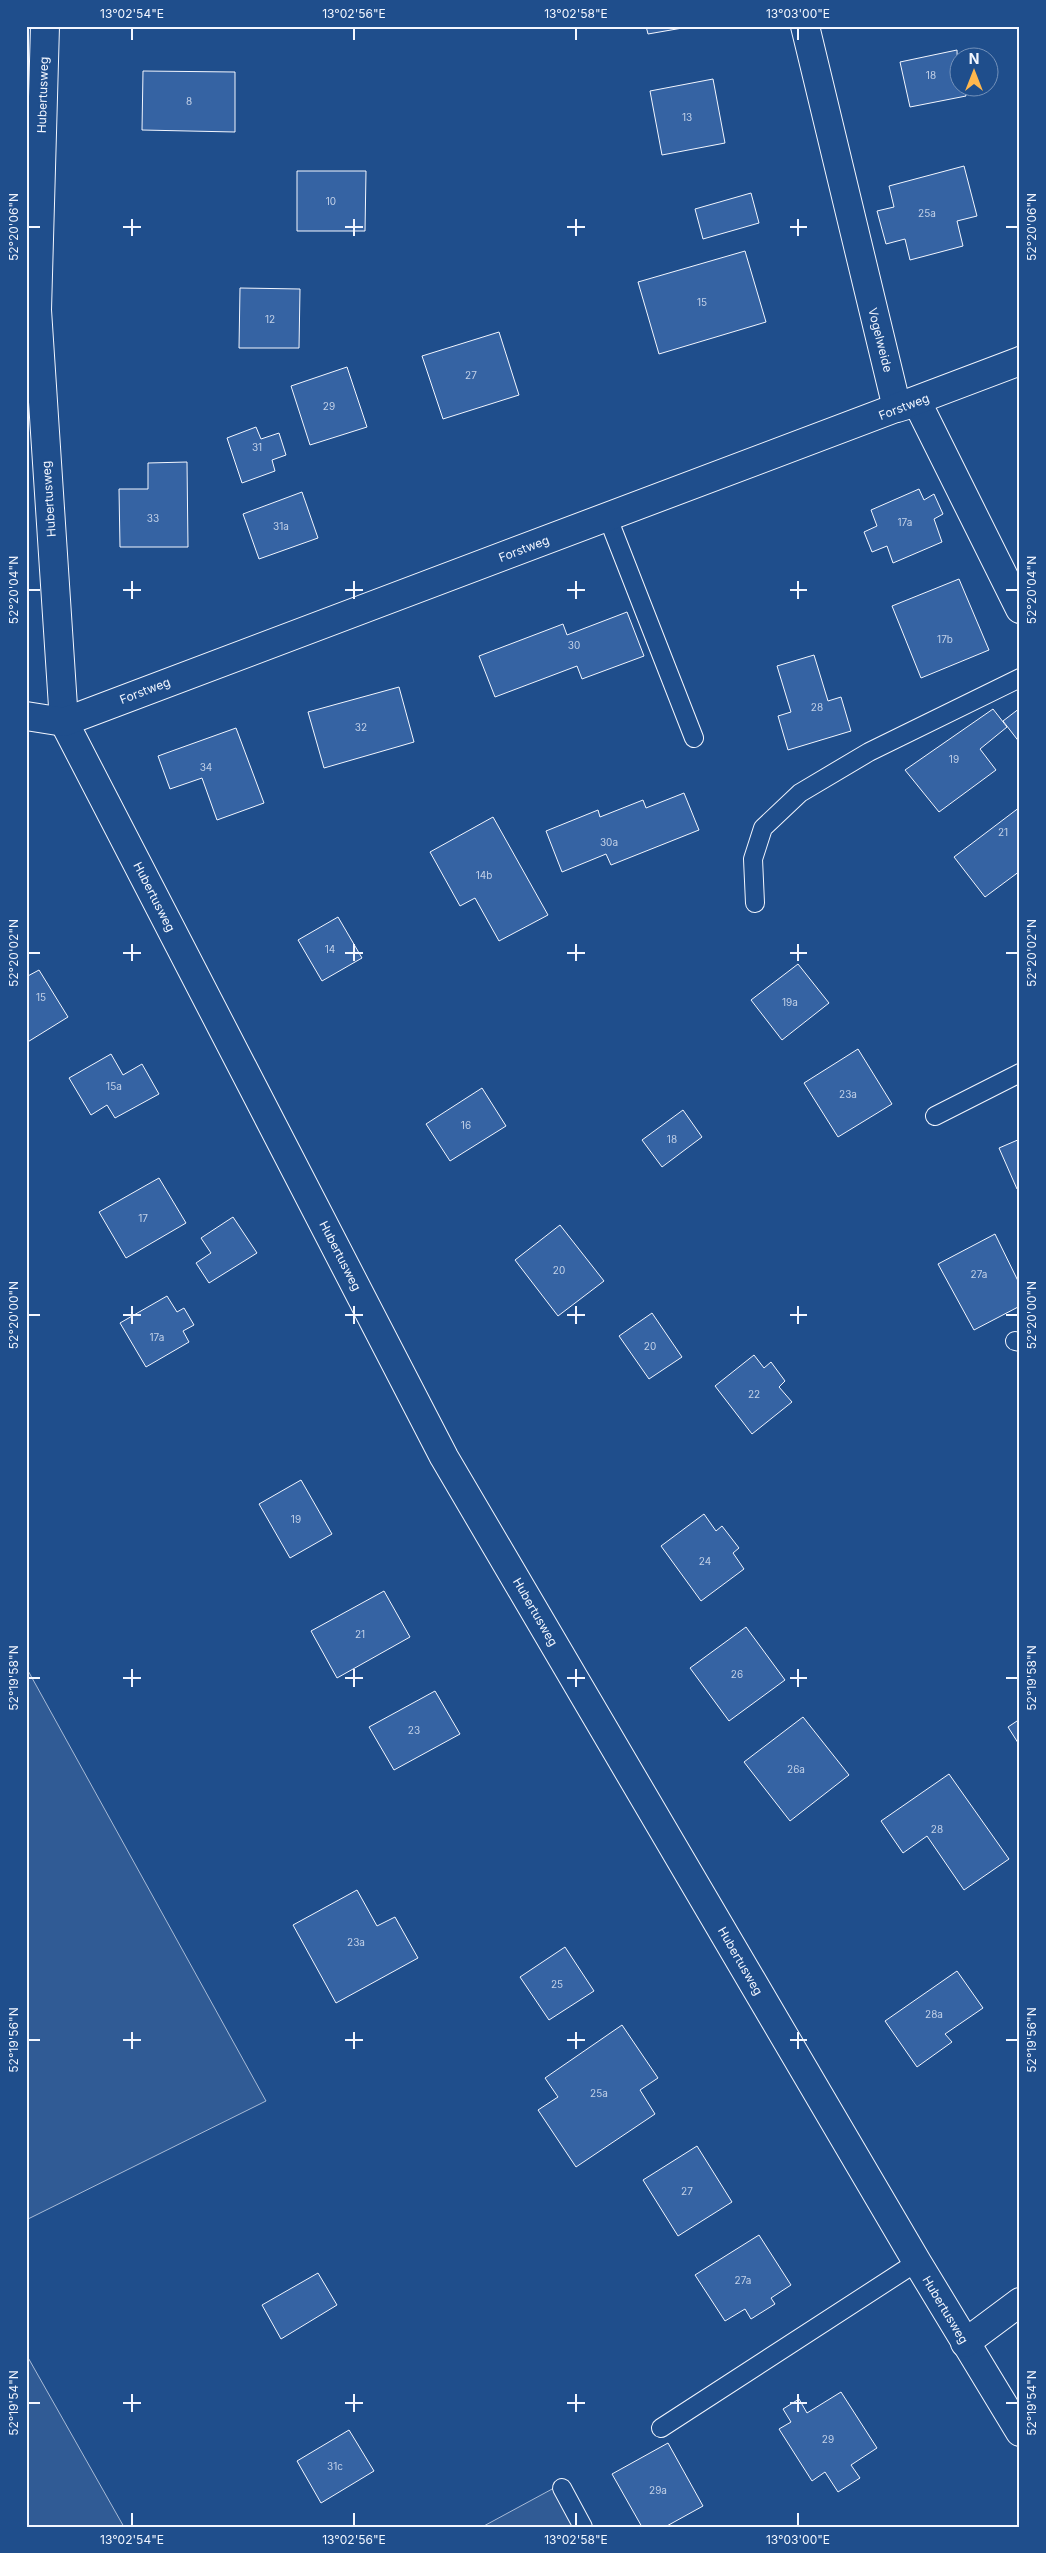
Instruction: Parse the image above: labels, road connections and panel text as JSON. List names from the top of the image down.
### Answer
{
  "streets": {
    "street": ["Hubertusweg", "Vogelweide", "Forstweg"]
  },
  "crossings": [
    ["Hubertusweg", "Forstweg"],
    ["Vogelweide", "Forstweg"]
  ],
  "house_numbers": [
    "18",
    "8",
    "13",
    "10",
    "25a",
    "15",
    "12",
    "27",
    "29",
    "31",
    "33",
    "17a",
    "31a",
    "17b",
    "30",
    "28",
    "32",
    "19",
    "34",
    "21",
    "30a",
    "14b",
    "14",
    "15",
    "19a",
    "15a",
    "23a",
    "16",
    "18",
    "17",
    "20",
    "27a",
    "17a",
    "20",
    "22",
    "19",
    "24",
    "21",
    "26",
    "23",
    "26a",
    "28",
    "23a",
    "25",
    "28a",
    "25a",
    "27",
    "27a",
    "29",
    "31c",
    "29a"
  ],
  "north": "top",
  "coordinates": [
    "13°02'54\"E",
    "13°02'56\"E",
    "13°02'58\"E",
    "13°03'00\"E",
    "52°20'06\"N",
    "52°20'04\"N",
    "52°20'02\"N",
    "52°20'00\"N",
    "52°19'58\"N",
    "52°19'56\"N",
    "52°19'54\"N"
  ]
}
